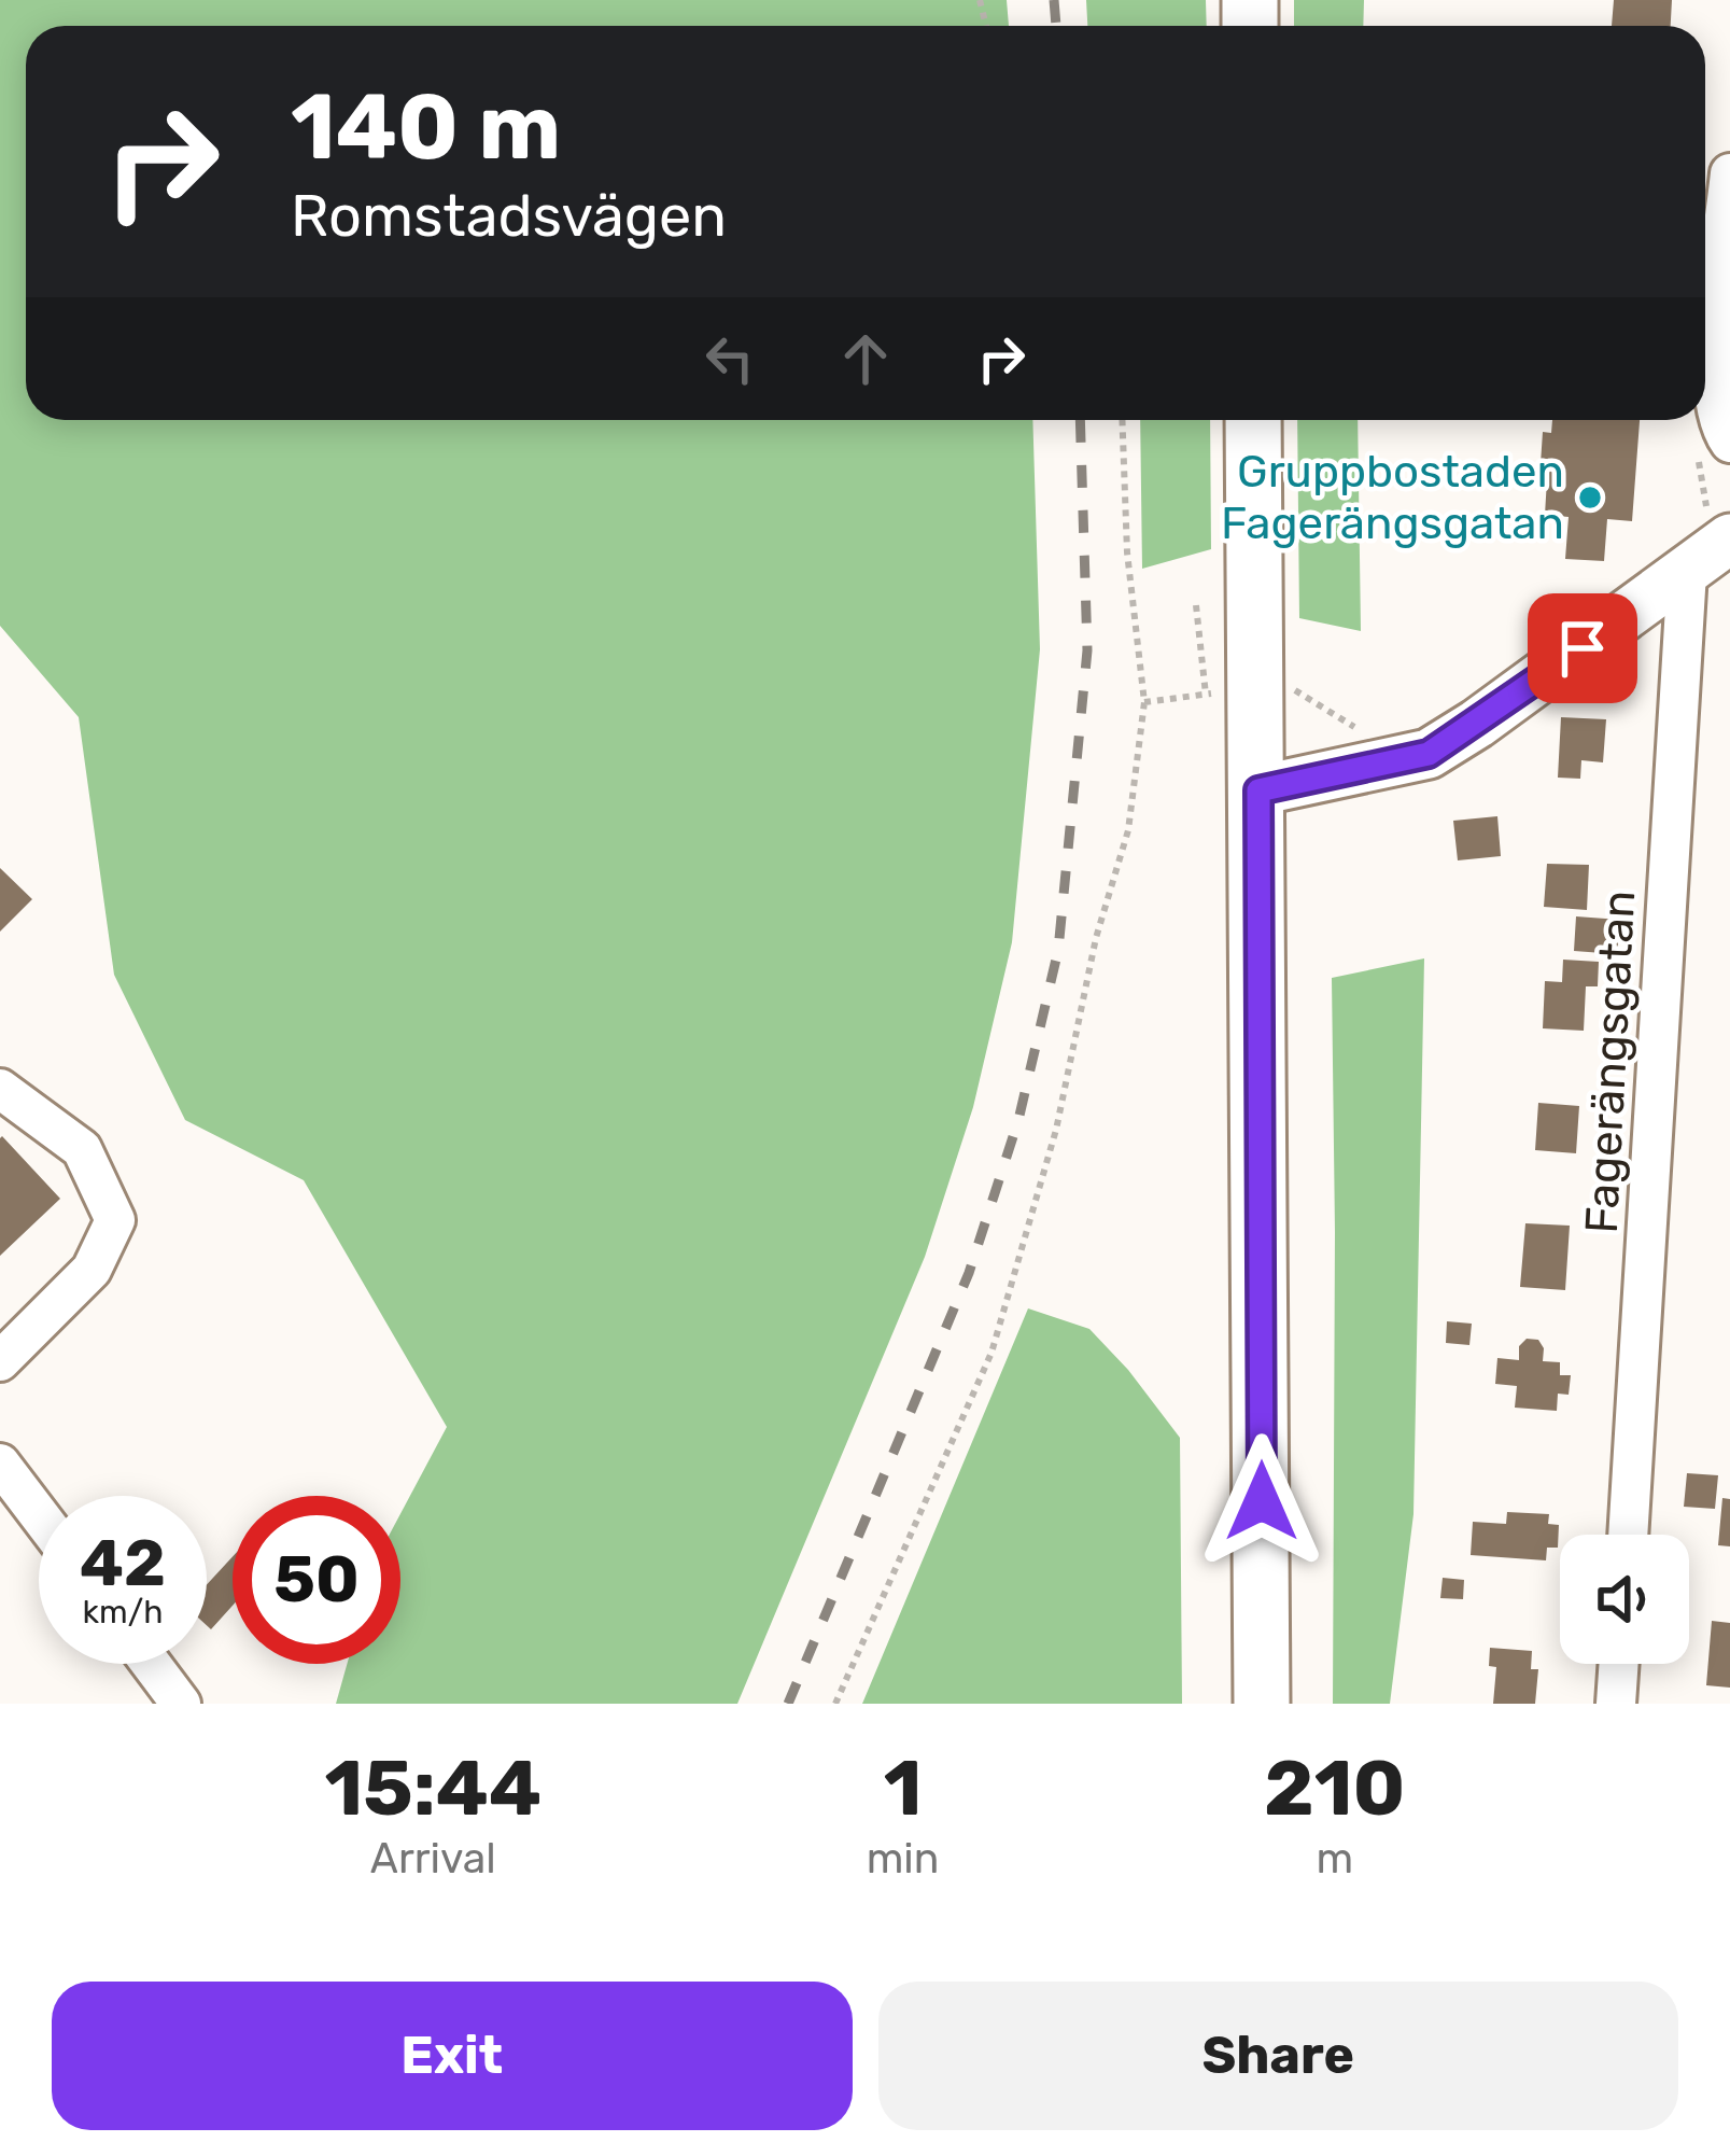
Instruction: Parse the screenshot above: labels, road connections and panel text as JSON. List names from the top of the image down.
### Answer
{
  "streets": {
    "street": ["Fagerängsgatan"]
  },
  "places": ["Gruppbostaden Fagerängsgatan"],
  "page": {
    "turn": ["140 m", "Romstadsvägen"],
    "speed": "42 km/h",
    "limit": "50",
    "eta": [
      "15:44",
      "Arrival",
      "1",
      "min",
      "210",
      "m"
    ],
    "buttons": ["Exit", "Share"]
  }
}
